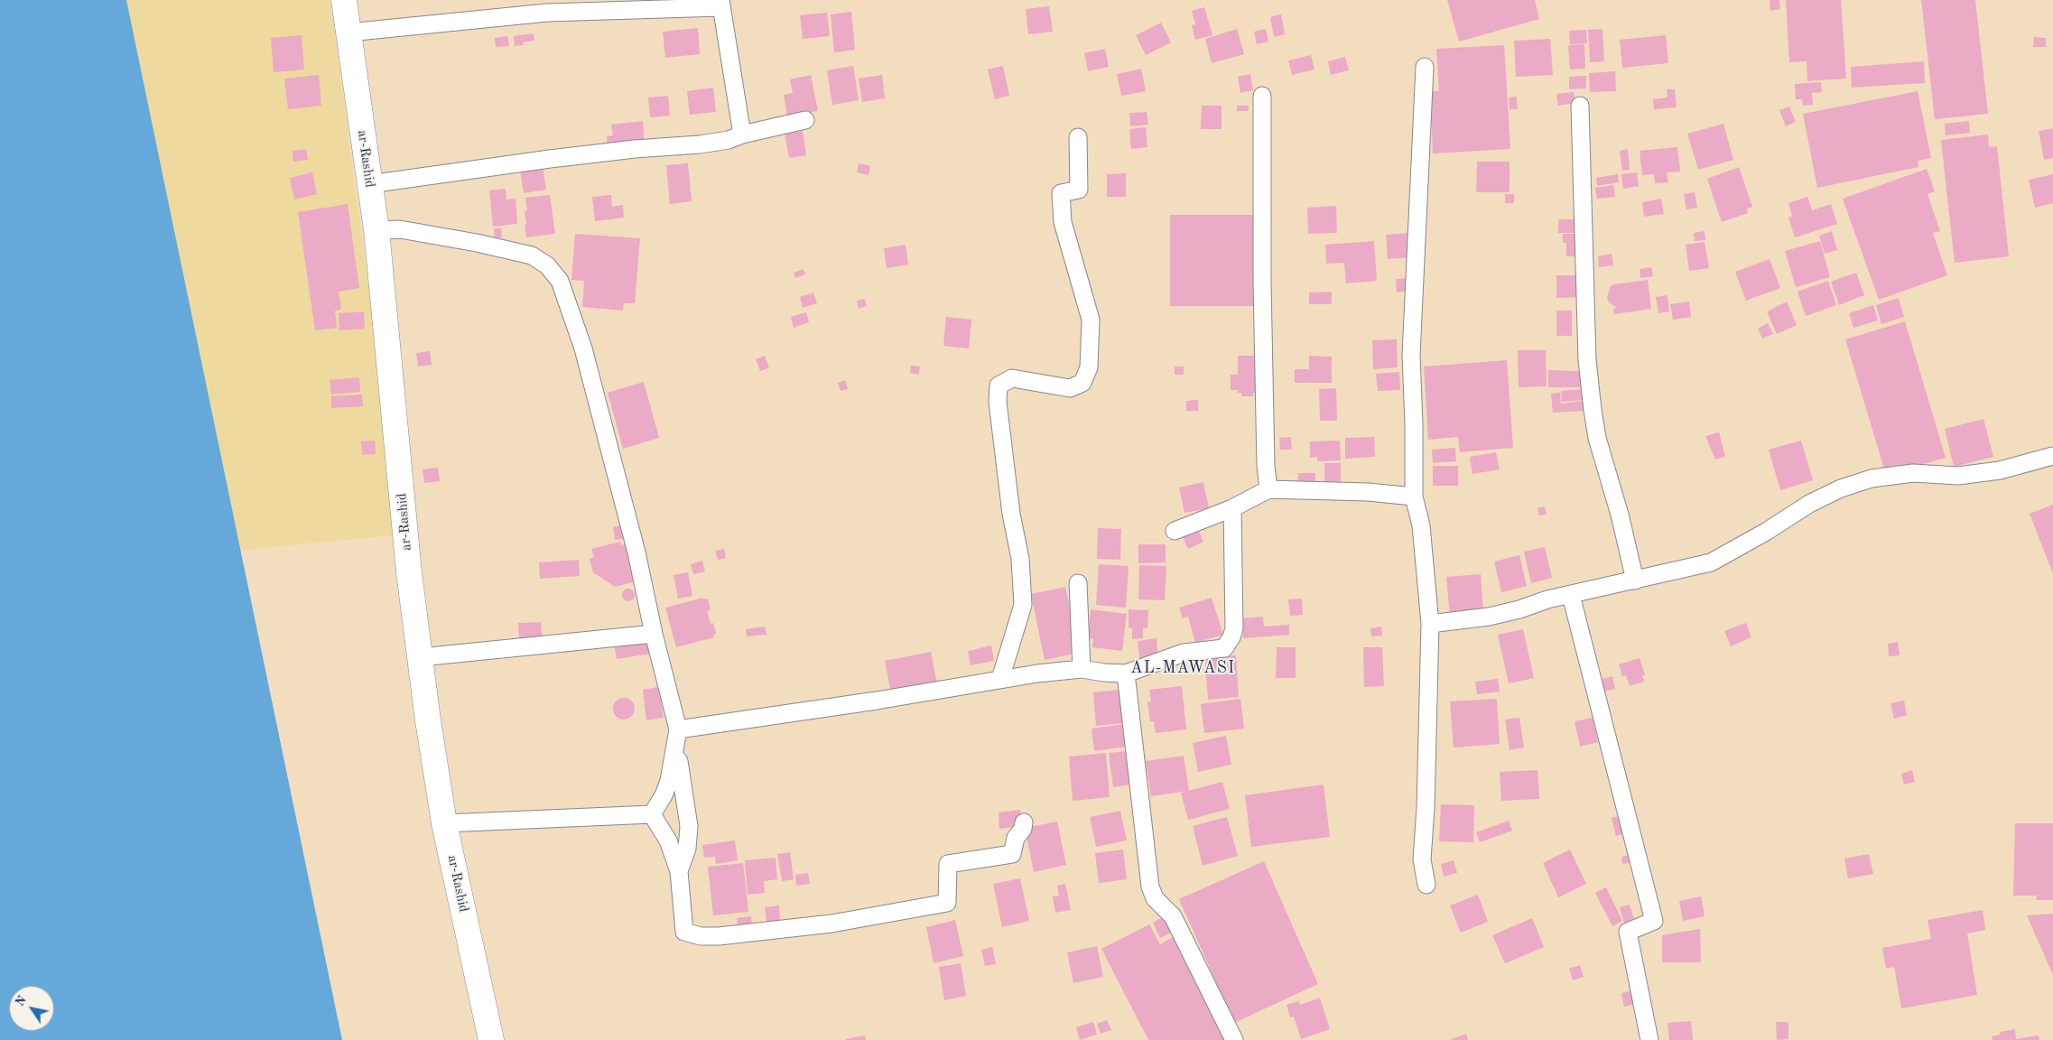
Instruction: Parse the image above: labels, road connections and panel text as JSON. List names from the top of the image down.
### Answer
{
  "streets": {
    "main road": ["ar-Rashid"]
  },
  "districts": ["AL-MAWASI"],
  "north": "top left"
}
